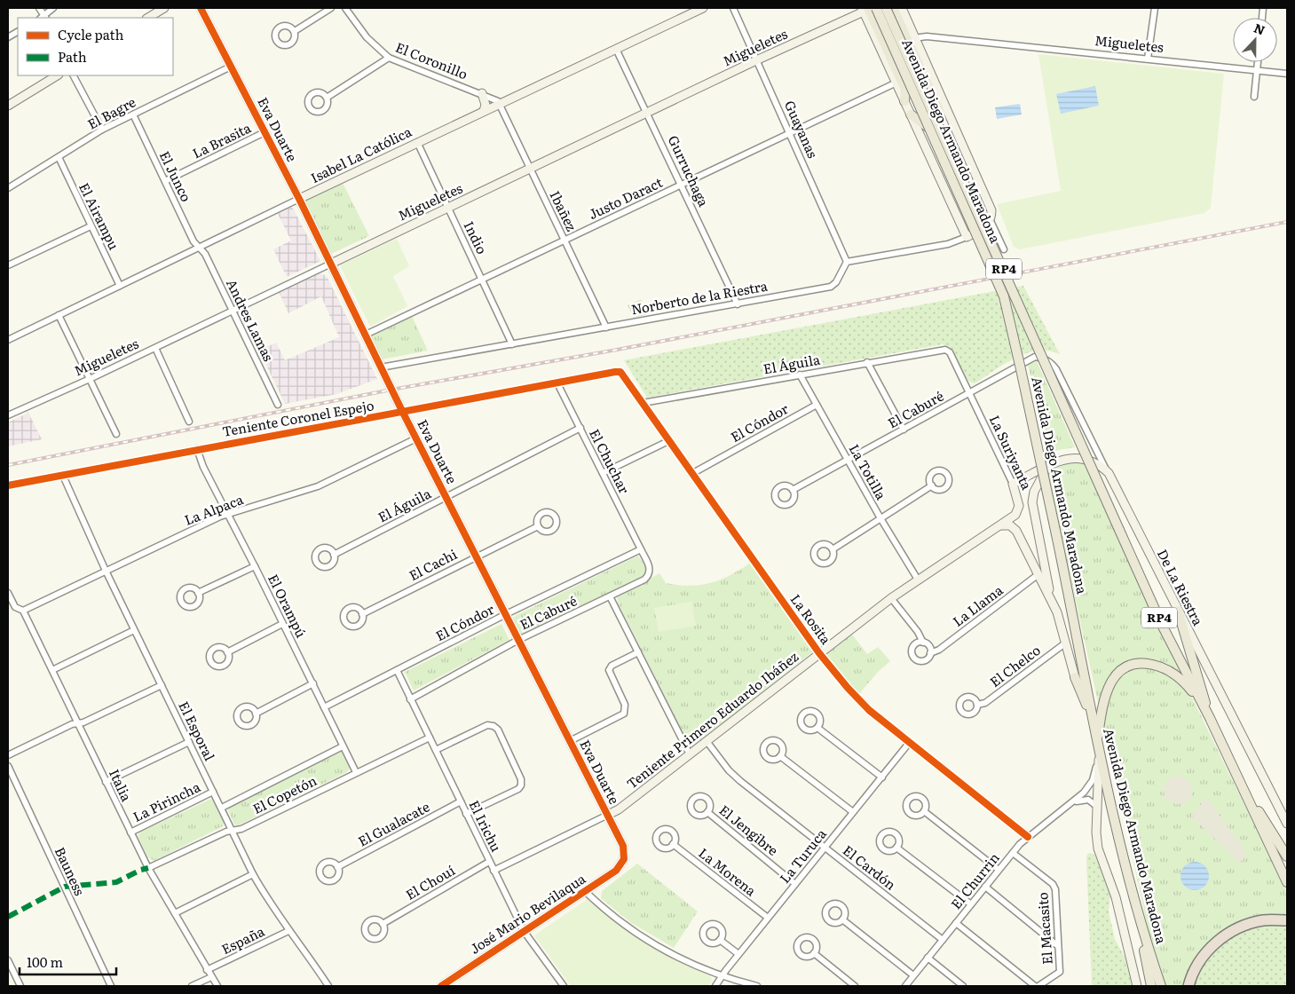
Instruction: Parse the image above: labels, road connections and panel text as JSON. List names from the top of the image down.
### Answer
{
  "streets": {
    "main road": ["Avenida Diego Armando Maradona", "RP4"],
    "street": [
      "Migueletes",
      "El Coronillo",
      "El Bagre",
      "Eva Duarte",
      "Guayanas",
      "La Brasita",
      "Isabel La Católica",
      "Gurruchaga",
      "El Junco",
      "Justo Daract",
      "Ibañez",
      "El Airampu",
      "Indio",
      "Norberto de la Riestra",
      "Andres Lamas",
      "El Águila",
      "El Caburé",
      "Teniente Coronel Espejo",
      "El Cóndor",
      "La Suriyanta",
      "El Chuchar",
      "La Totilla",
      "La Alpaca",
      "El Cachi",
      "De La Riestra",
      "El Orampú",
      "La Llama",
      "La Rosita",
      "El Chelco",
      "Teniente Primero Eduardo Ibáñez",
      "El Esporal",
      "Italia",
      "El Copetón",
      "La Pirincha",
      "El Gualacate",
      "El Irichu",
      "El Jengibre",
      "La Turuca",
      "El Cardón",
      "Bauness",
      "La Morena",
      "El Churrin",
      "El Chouí",
      "José Mario Bevilaqua",
      "El Macasito",
      "España"
    ]
  },
  "crossings": [
    ["Migueletes", "Eva Duarte"],
    ["Migueletes", "Guayanas"],
    ["Migueletes", "Gurruchaga"],
    ["Migueletes", "Ibañez"],
    ["Migueletes", "Indio"],
    ["Migueletes", "Andres Lamas"],
    ["El Coronillo", "Isabel La Católica"],
    ["El Coronillo", "Ibañez"],
    ["El Bagre", "Eva Duarte"],
    ["El Bagre", "El Junco"],
    ["El Bagre", "El Airampu"],
    ["Eva Duarte", "La Brasita"],
    ["Eva Duarte", "Isabel La Católica"],
    ["Eva Duarte", "Justo Daract"],
    ["Eva Duarte", "Norberto de la Riestra"],
    ["Eva Duarte", "El Águila"],
    ["Eva Duarte", "El Caburé"],
    ["Eva Duarte", "Teniente Coronel Espejo"],
    ["Eva Duarte", "El Cóndor"],
    ["Eva Duarte", "La Alpaca"],
    ["Eva Duarte", "El Cachi"],
    ["Eva Duarte", "Teniente Primero Eduardo Ibáñez"],
    ["Eva Duarte", "José Mario Bevilaqua"],
    ["Guayanas", "Justo Daract"],
    ["Guayanas", "Norberto de la Riestra"],
    ["La Brasita", "El Junco"],
    ["Avenida Diego Armando Maradona", "El Churrin"],
    ["Isabel La Católica", "Gurruchaga"],
    ["Isabel La Católica", "El Junco"],
    ["Isabel La Católica", "Ibañez"],
    ["Isabel La Católica", "El Airampu"],
    ["Isabel La Católica", "Indio"],
    ["Isabel La Católica", "Andres Lamas"],
    ["Gurruchaga", "Justo Daract"],
    ["Gurruchaga", "Norberto de la Riestra"],
    ["El Junco", "Andres Lamas"],
    ["Justo Daract", "Ibañez"],
    ["Justo Daract", "Indio"],
    ["Ibañez", "Norberto de la Riestra"],
    ["Indio", "Norberto de la Riestra"],
    ["El Águila", "La Suriyanta"],
    ["El Águila", "El Chuchar"],
    ["El Águila", "La Totilla"],
    ["El Águila", "La Rosita"],
    ["El Caburé", "El Cóndor"],
    ["El Caburé", "La Suriyanta"],
    ["El Caburé", "El Chuchar"],
    ["El Caburé", "La Totilla"],
    ["El Caburé", "De La Riestra"],
    ["El Caburé", "El Irichu"],
    ["Teniente Coronel Espejo", "El Chuchar"],
    ["Teniente Coronel Espejo", "El Orampú"],
    ["Teniente Coronel Espejo", "La Rosita"],
    ["Teniente Coronel Espejo", "El Esporal"],
    ["El Cóndor", "El Chuchar"],
    ["El Cóndor", "La Totilla"],
    ["El Cóndor", "El Orampú"],
    ["El Cóndor", "La Rosita"],
    ["El Cóndor", "El Irichu"],
    ["La Suriyanta", "Teniente Primero Eduardo Ibáñez"],
    ["La Totilla", "Teniente Primero Eduardo Ibáñez"],
    ["La Alpaca", "El Orampú"],
    ["La Alpaca", "El Esporal"],
    ["La Alpaca", "Italia"],
    ["El Orampú", "El Copetón"],
    ["La Rosita", "Teniente Primero Eduardo Ibáñez"],
    ["La Rosita", "La Turuca"],
    ["La Rosita", "El Churrin"],
    ["Teniente Primero Eduardo Ibáñez", "El Irichu"],
    ["Teniente Primero Eduardo Ibáñez", "El Cardón"],
    ["El Esporal", "El Copetón"],
    ["El Esporal", "La Pirincha"],
    ["El Esporal", "España"],
    ["Italia", "El Copetón"],
    ["Italia", "La Pirincha"],
    ["Italia", "España"],
    ["El Copetón", "El Irichu"],
    ["El Gualacate", "El Irichu"],
    ["El Irichu", "El Chouí"],
    ["El Irichu", "José Mario Bevilaqua"],
    ["El Jengibre", "La Turuca"],
    ["La Turuca", "El Cardón"],
    ["La Turuca", "La Morena"],
    ["El Cardón", "El Churrin"],
    ["El Churrin", "El Macasito"]
  ],
  "legend": ["Cycle path", "Path"],
  "scale_bar": "100 m",
  "north": "top"
}
